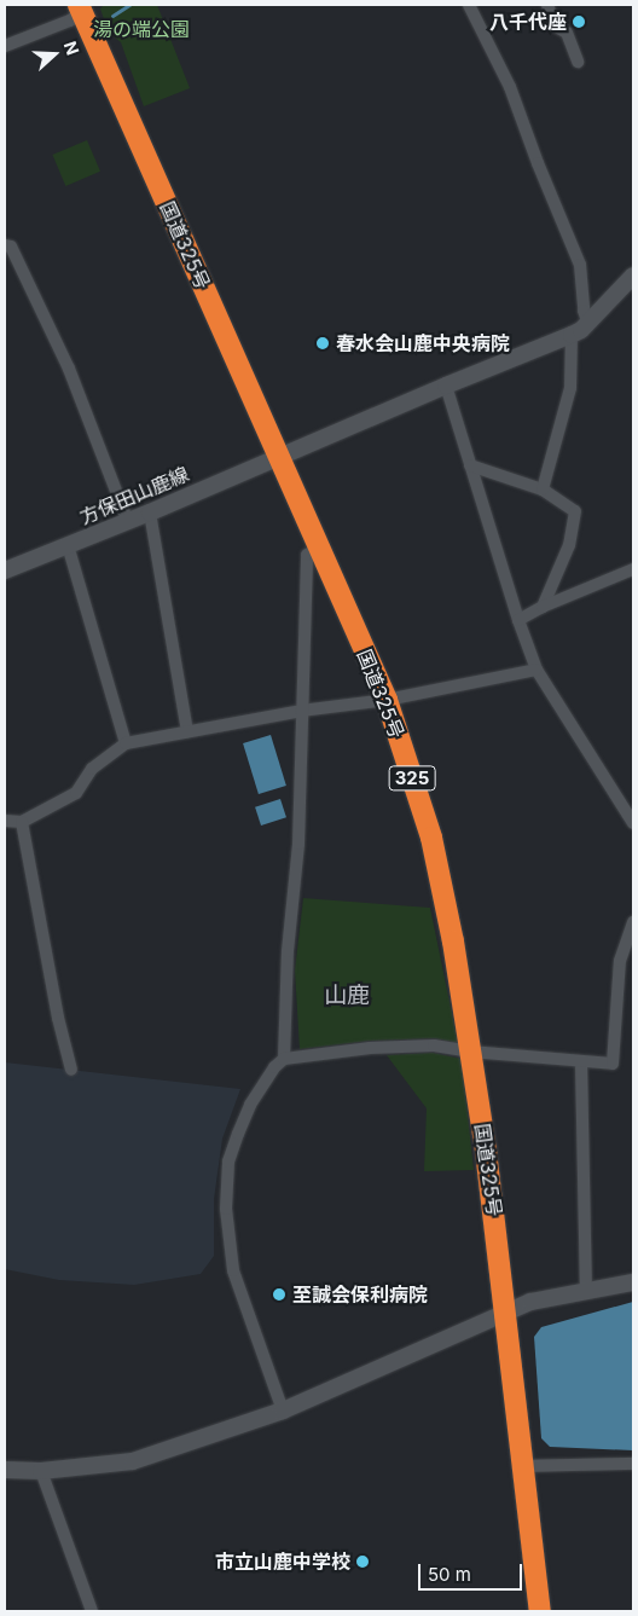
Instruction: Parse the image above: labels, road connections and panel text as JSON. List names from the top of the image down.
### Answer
{
  "streets": {
    "highway": ["国道325号", "325"],
    "street": ["方保田山鹿線"]
  },
  "crossings": [
    ["国道325号", "方保田山鹿線"]
  ],
  "districts": ["山鹿"],
  "parks": ["湯の端公園"],
  "places": [
    "八千代座",
    "春水会山鹿中央病院",
    "至誠会保利病院",
    "市立山鹿中学校"
  ],
  "scale_bar": "50 m",
  "north": "right"
}
